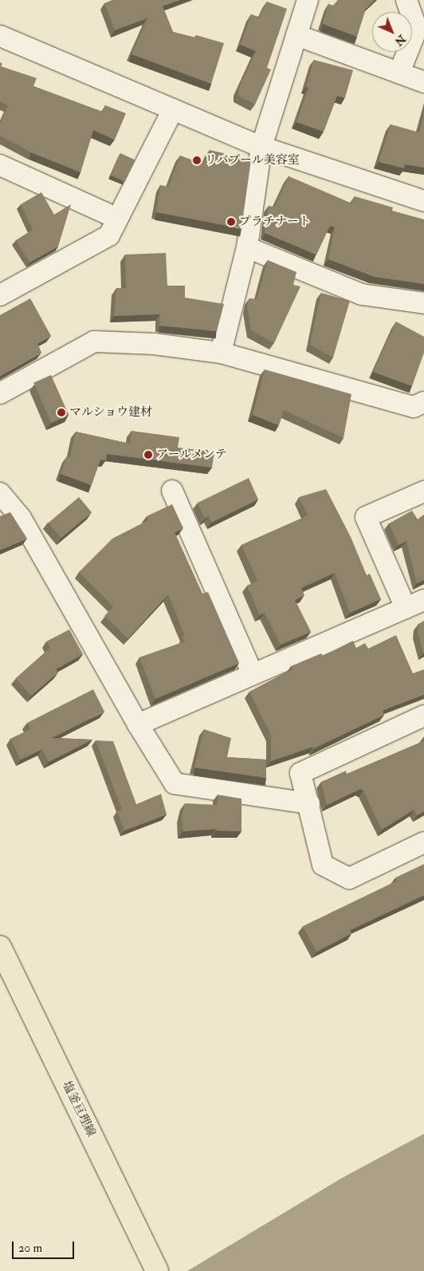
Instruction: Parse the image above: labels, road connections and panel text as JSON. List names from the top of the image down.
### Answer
{
  "streets": {
    "main road": ["塩釜亘理線"]
  },
  "places": [
    "リバプール美容室",
    "プラチナート",
    "マルショウ建材",
    "アールメンテ"
  ],
  "scale_bar": "20 m",
  "north": "bottom right"
}
